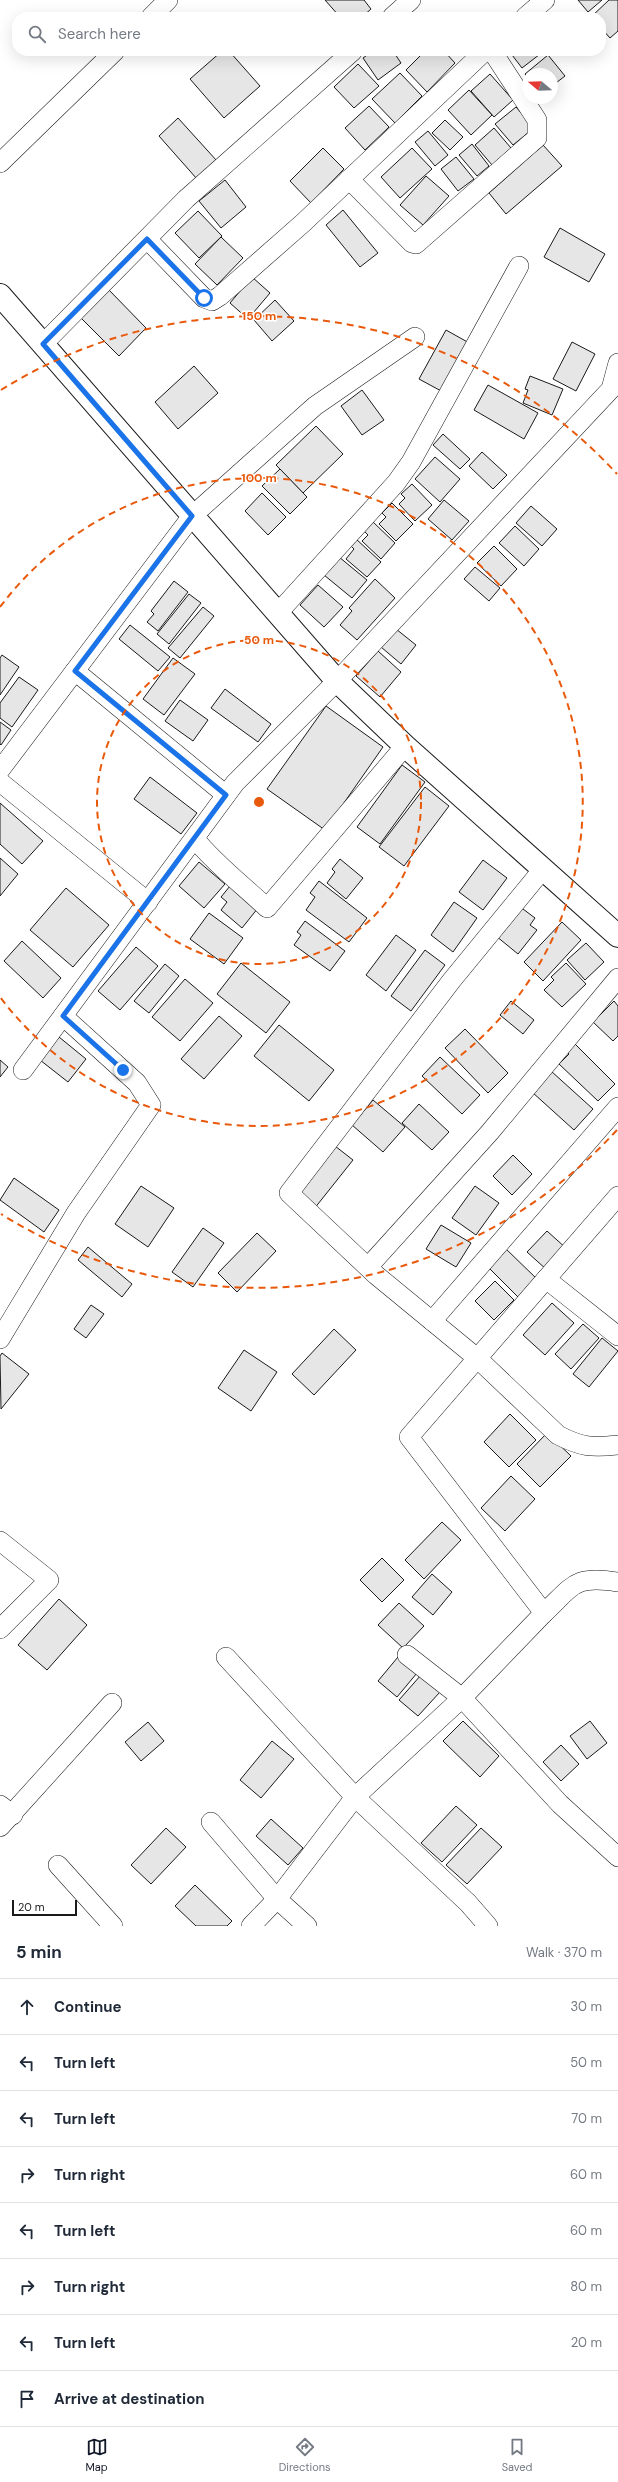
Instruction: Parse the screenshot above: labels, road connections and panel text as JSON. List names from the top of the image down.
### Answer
{
  "scale_bar": "20 m",
  "north": "left",
  "page": {
    "search": "Search here",
    "scale": "20 m",
    "heading": ["5 min", "Walk · 370 m"],
    "list": [
      ["Continue", "30 m"],
      ["Turn left", "50 m"],
      ["Turn left", "70 m"],
      ["Turn right", "60 m"],
      ["Turn left", "60 m"],
      ["Turn right", "80 m"],
      ["Turn left", "20 m"],
      "Arrive at destination"
    ],
    "nav": ["Map", "Directions", "Saved"]
  },
  "rings": ["150 m", "100 m", "50 m"]
}
